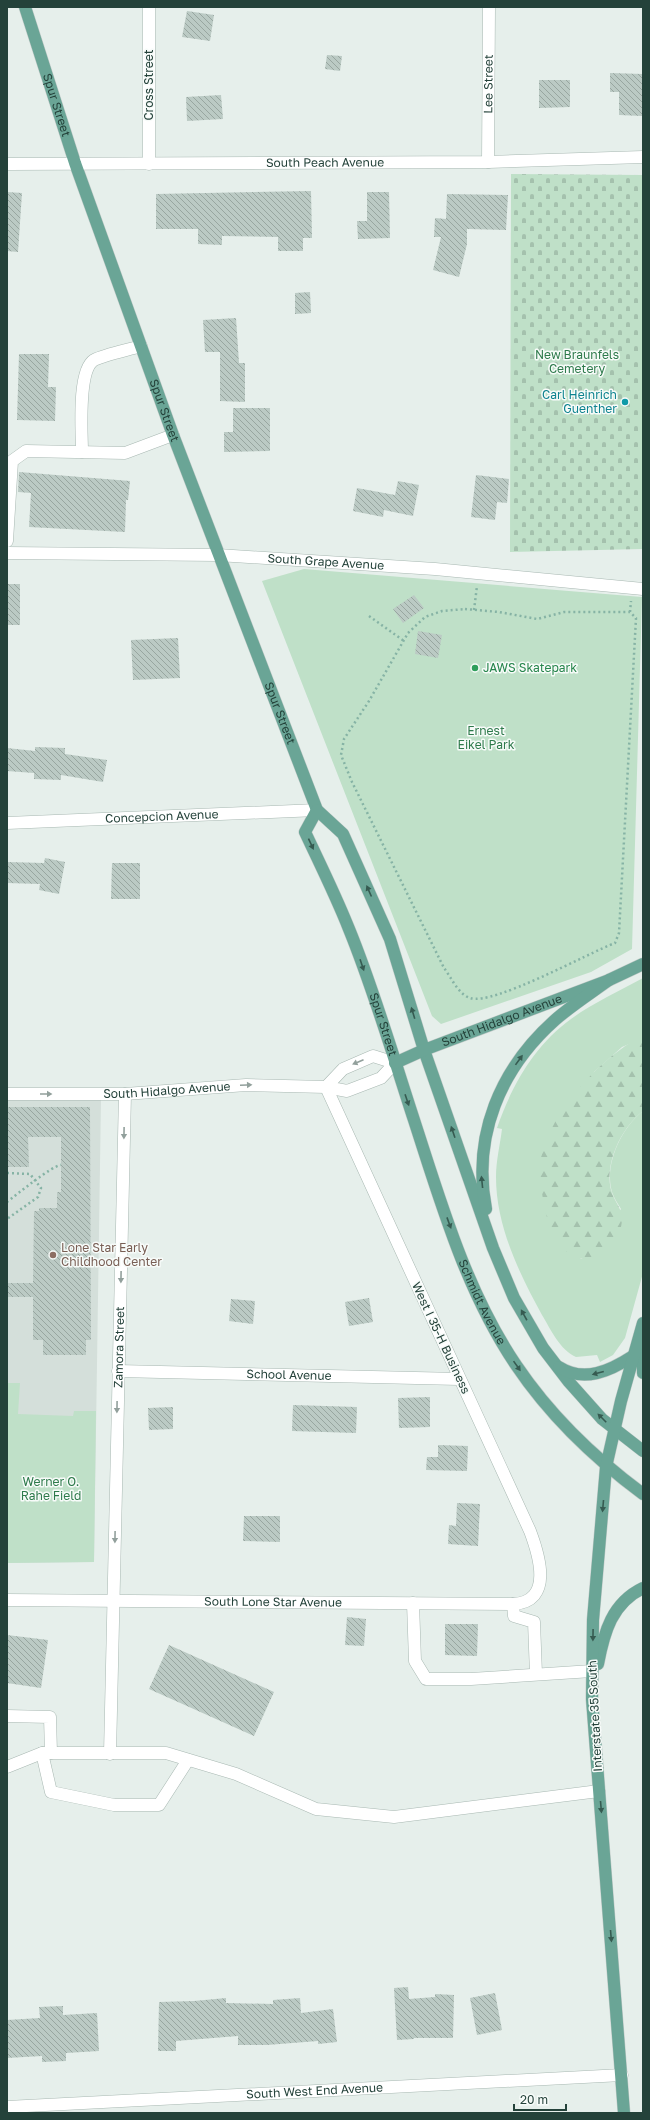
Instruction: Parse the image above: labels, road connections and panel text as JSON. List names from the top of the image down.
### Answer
{
  "streets": {
    "main road": [
      "Spur Street",
      "South Hidalgo Avenue",
      "Schmidt Avenue",
      "Interstate 35 South"
    ],
    "street": [
      "Lee Street",
      "Cross Street",
      "South Peach Avenue",
      "South Grape Avenue",
      "Concepcion Avenue",
      "West I 35-H Business",
      "Zamora Street",
      "School Avenue",
      "South Lone Star Avenue",
      "South West End Avenue"
    ]
  },
  "crossings": [
    ["Lee Street", "South Peach Avenue"],
    ["Cross Street", "South Peach Avenue"],
    ["Spur Street", "South Peach Avenue"],
    ["Spur Street", "South Grape Avenue"],
    ["Spur Street", "Concepcion Avenue"],
    ["Spur Street", "South Hidalgo Avenue"],
    ["Spur Street", "Schmidt Avenue"],
    ["South Hidalgo Avenue", "Schmidt Avenue"],
    ["South Hidalgo Avenue", "West I 35-H Business"],
    ["South Hidalgo Avenue", "Zamora Street"],
    ["Schmidt Avenue", "Interstate 35 South"],
    ["West I 35-H Business", "School Avenue"],
    ["West I 35-H Business", "South Lone Star Avenue"],
    ["Zamora Street", "School Avenue"],
    ["Zamora Street", "South Lone Star Avenue"],
    ["Interstate 35 South", "South West End Avenue"]
  ],
  "one_way": ["South Hidalgo Avenue", "Zamora Street", "Interstate 35 South"],
  "parks": ["New Braunfels Cemetery", "Ernest Eikel Park", "Werner O. Rahe Field"],
  "places": ["Carl Heinrich Guenther", "JAWS Skatepark", "Lone Star Early Childhood Center"],
  "scale_bar": "20 m"
}
